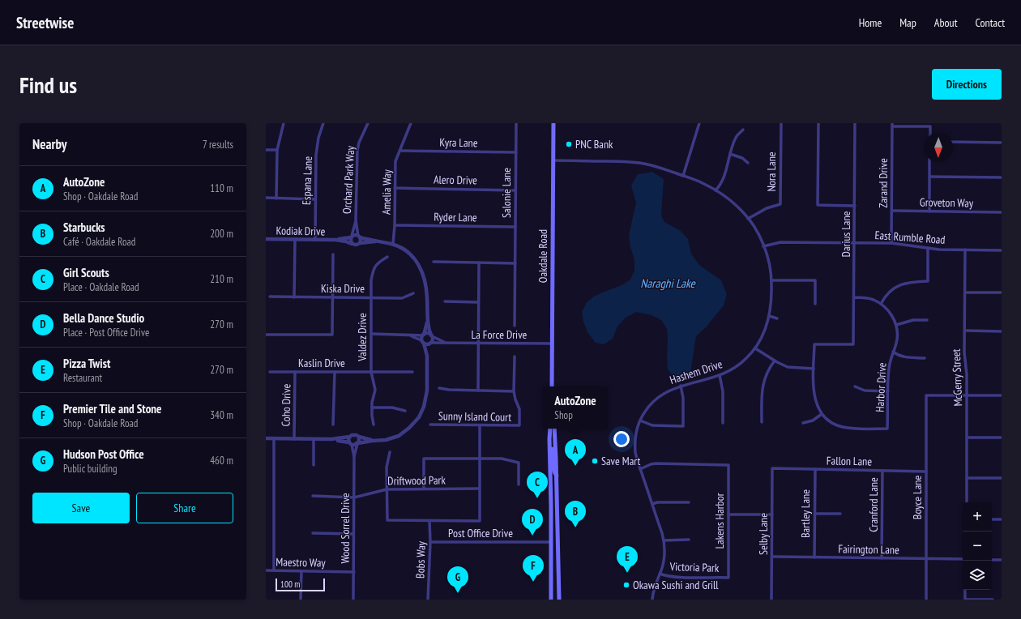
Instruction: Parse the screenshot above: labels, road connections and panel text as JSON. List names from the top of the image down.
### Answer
{
  "streets": {
    "main road": ["Oakdale Road"],
    "street": [
      "Kyra Lane",
      "Nora Lane",
      "Orchard Park Way",
      "Alero Drive",
      "Espana Lane",
      "Zarand Drive",
      "Amelia Way",
      "Salonie Lane",
      "Groveton Way",
      "Ryder Lane",
      "Kodiak Drive",
      "Darius Lane",
      "East Rumble Road",
      "Kiska Drive",
      "La Force Drive",
      "Valdez Drive",
      "Kaslin Drive",
      "Hashem Drive",
      "McGerry Street",
      "Harbor Drive",
      "Coho Drive",
      "Sunny Island Court",
      "Fallon Lane",
      "Driftwood Park",
      "Boyce Lane",
      "Cranford Lane",
      "Bartley Lane",
      "Lakens Harbor",
      "Wood Sorrel Drive",
      "Post Office Drive",
      "Selby Lane",
      "Fairington Lane",
      "Bobs Way",
      "Maestro Way",
      "Victoria Park"
    ]
  },
  "crossings": [
    ["Kyra Lane", "Amelia Way"],
    ["Kyra Lane", "Salonie Lane"],
    ["Nora Lane", "Hashem Drive"],
    ["Orchard Park Way", "Kodiak Drive"],
    ["Alero Drive", "Amelia Way"],
    ["Alero Drive", "Salonie Lane"],
    ["Espana Lane", "Kodiak Drive"],
    ["Zarand Drive", "Groveton Way"],
    ["Zarand Drive", "East Rumble Road"],
    ["Amelia Way", "Ryder Lane"],
    ["Salonie Lane", "Ryder Lane"],
    ["Darius Lane", "East Rumble Road"],
    ["Darius Lane", "Harbor Drive"],
    ["East Rumble Road", "Hashem Drive"],
    ["East Rumble Road", "McGerry Street"],
    ["Oakdale Road", "La Force Drive"],
    ["Oakdale Road", "Hashem Drive"],
    ["Kiska Drive", "Valdez Drive"],
    ["La Force Drive", "Valdez Drive"],
    ["Valdez Drive", "Kaslin Drive"],
    ["Kaslin Drive", "Coho Drive"],
    ["Hashem Drive", "Lakens Harbor"],
    ["Hashem Drive", "Victoria Park"],
    ["McGerry Street", "Boyce Lane"],
    ["Fallon Lane", "Boyce Lane"],
    ["Fallon Lane", "Cranford Lane"],
    ["Fallon Lane", "Bartley Lane"],
    ["Fallon Lane", "Selby Lane"],
    ["Driftwood Park", "Wood Sorrel Drive"],
    ["Boyce Lane", "Fairington Lane"],
    ["Cranford Lane", "Fairington Lane"],
    ["Bartley Lane", "Fairington Lane"],
    ["Lakens Harbor", "Victoria Park"],
    ["Wood Sorrel Drive", "Maestro Way"],
    ["Post Office Drive", "Bobs Way"],
    ["Selby Lane", "Fairington Lane"]
  ],
  "water": ["Naraghi Lake"],
  "places": ["PNC Bank", "Save Mart", "Okawa Sushi and Grill"],
  "scale_bar": "100 m",
  "north": "bottom",
  "page": {
    "header": "Streetwise",
    "nav": [
      "Home",
      "Map",
      "About",
      "Contact"
    ],
    "buttons": [
      "Directions",
      ["Save", "Share"]
    ],
    "title": "Find us",
    "heading": ["Nearby", "7 results"],
    "list": [
      {
        "mark": "A",
        "name": "AutoZone",
        "note": "Shop · Oakdale Road",
        "value": "110 m"
      },
      {
        "mark": "B",
        "name": "Starbucks",
        "note": "Café · Oakdale Road",
        "value": "200 m"
      },
      {
        "mark": "C",
        "name": "Girl Scouts",
        "note": "Place · Oakdale Road",
        "value": "210 m"
      },
      {
        "mark": "D",
        "name": "Bella Dance Studio",
        "note": "Place · Post Office Drive",
        "value": "270 m"
      },
      {
        "mark": "E",
        "name": "Pizza Twist",
        "note": "Restaurant",
        "value": "270 m"
      },
      {
        "mark": "F",
        "name": "Premier Tile and Stone",
        "note": "Shop · Oakdale Road",
        "value": "340 m"
      },
      {
        "mark": "G",
        "name": "Hudson Post Office",
        "note": "Public building",
        "value": "460 m"
      }
    ],
    "popup": ["AutoZone", "Shop"],
    "pins": [
      "A",
      "C",
      "B",
      "D",
      "E",
      "F",
      "G"
    ],
    "map_buttons": ["+", "−"],
    "scale": "100 m"
  }
}
